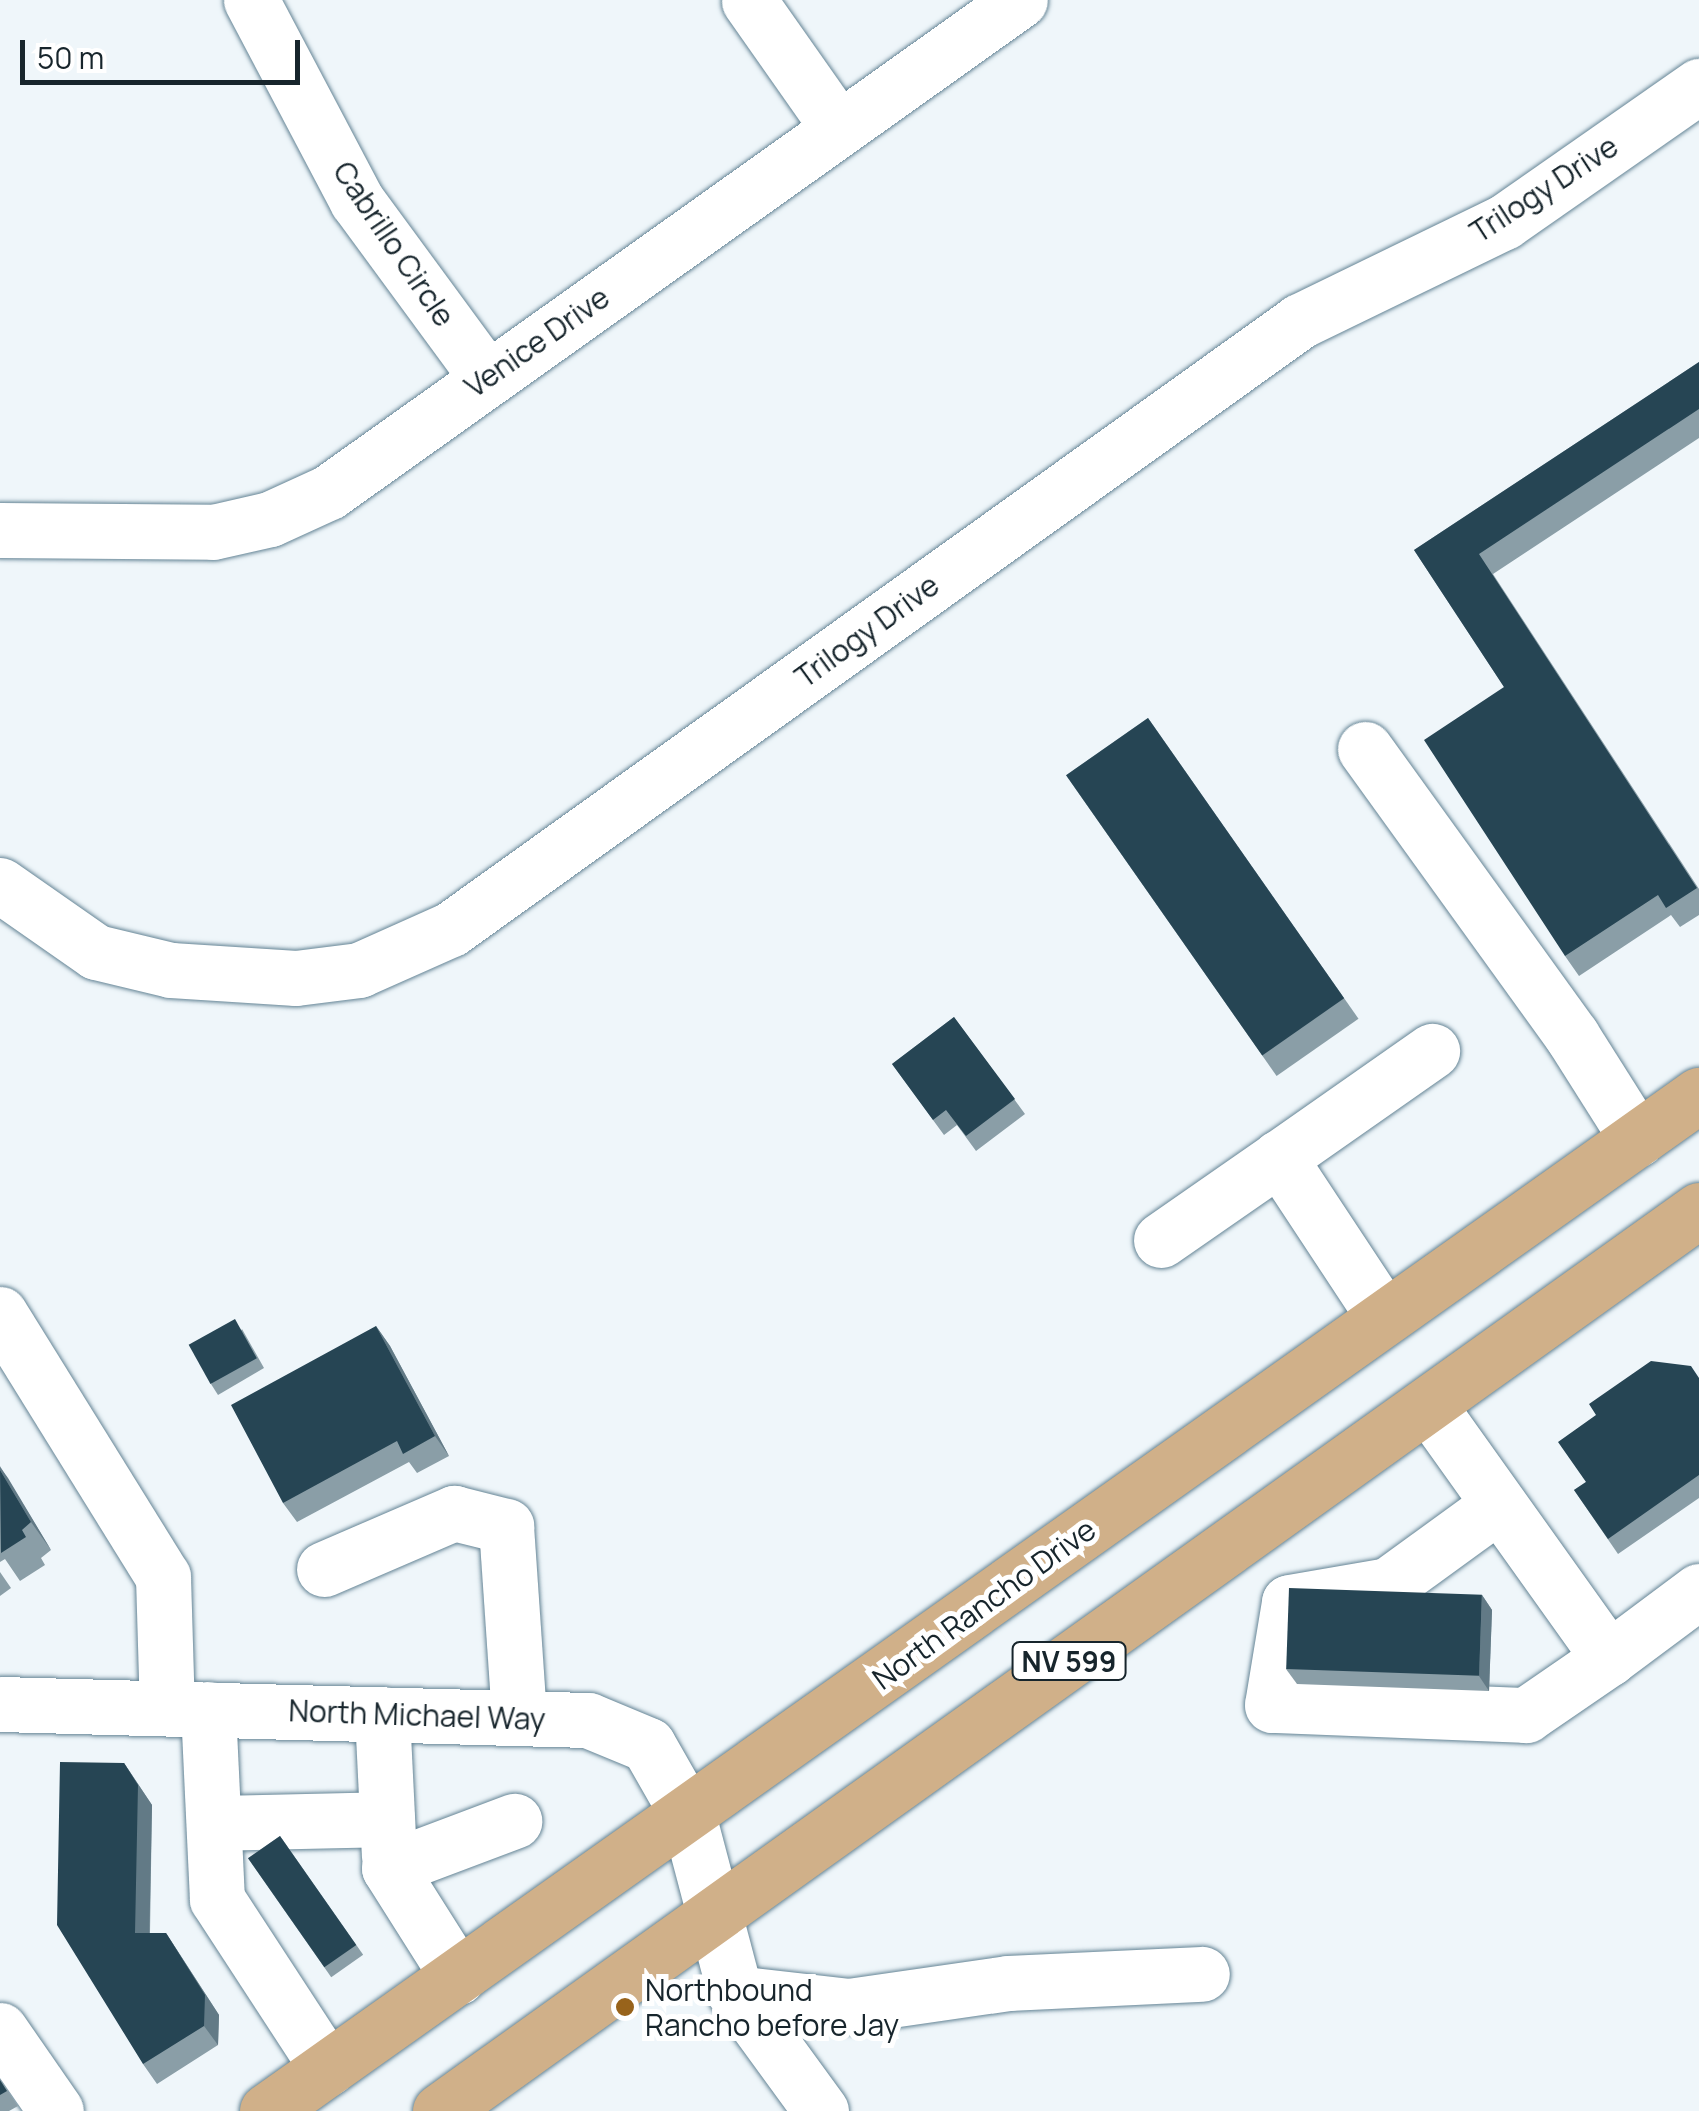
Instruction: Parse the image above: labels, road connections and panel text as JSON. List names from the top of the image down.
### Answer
{
  "streets": {
    "main road": ["North Rancho Drive", "NV 599"],
    "street": [
      "Trilogy Drive",
      "Cabrillo Circle",
      "Venice Drive",
      "North Michael Way"
    ]
  },
  "crossings": [
    ["Cabrillo Circle", "Venice Drive"],
    ["North Rancho Drive", "North Michael Way"],
    ["NV 599", "North Michael Way"]
  ],
  "places": ["Northbound Rancho before Jay"],
  "scale_bar": "50 m"
}
